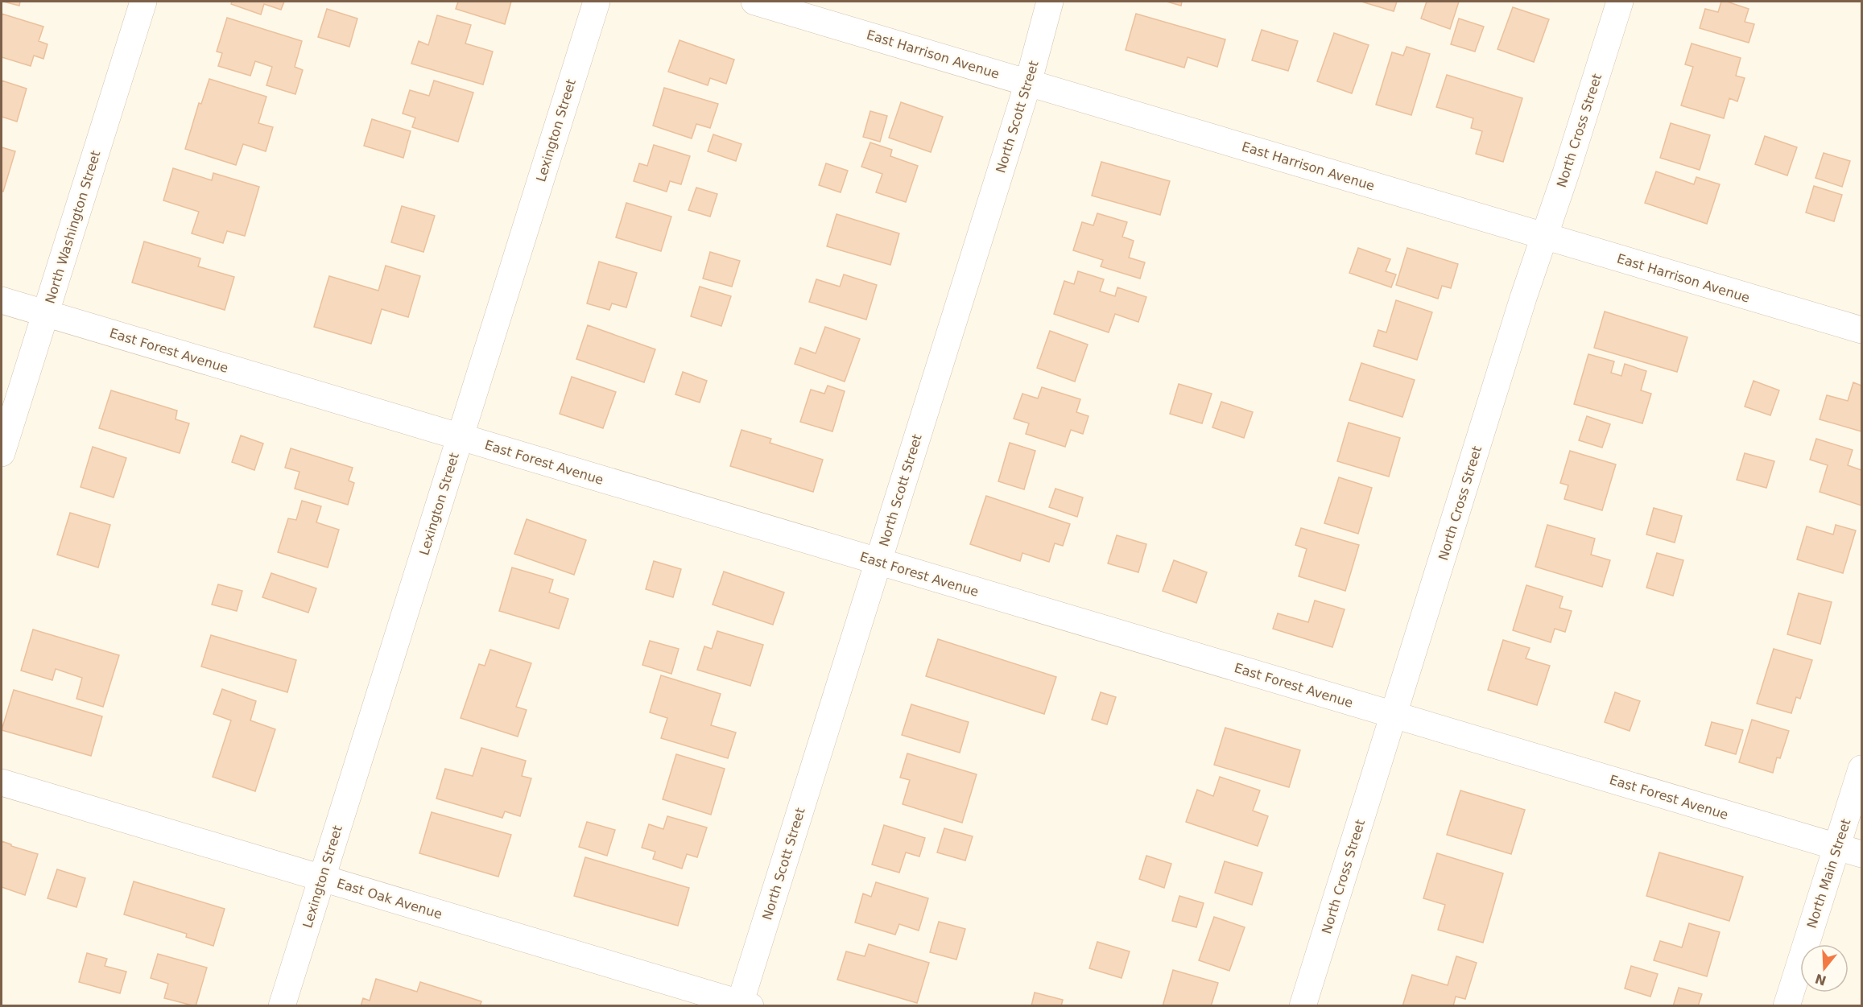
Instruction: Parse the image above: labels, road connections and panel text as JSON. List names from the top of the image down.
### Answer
{
  "streets": {
    "street": [
      "East Harrison Avenue",
      "North Scott Street",
      "Lexington Street",
      "North Cross Street",
      "North Washington Street",
      "East Forest Avenue",
      "North Main Street",
      "East Oak Avenue"
    ]
  },
  "crossings": [
    ["East Harrison Avenue", "North Scott Street"],
    ["East Harrison Avenue", "North Cross Street"],
    ["North Scott Street", "East Forest Avenue"],
    ["North Scott Street", "East Oak Avenue"],
    ["Lexington Street", "East Forest Avenue"],
    ["Lexington Street", "East Oak Avenue"],
    ["North Cross Street", "East Forest Avenue"],
    ["North Washington Street", "East Forest Avenue"],
    ["East Forest Avenue", "North Main Street"]
  ],
  "north": "bottom"
}
